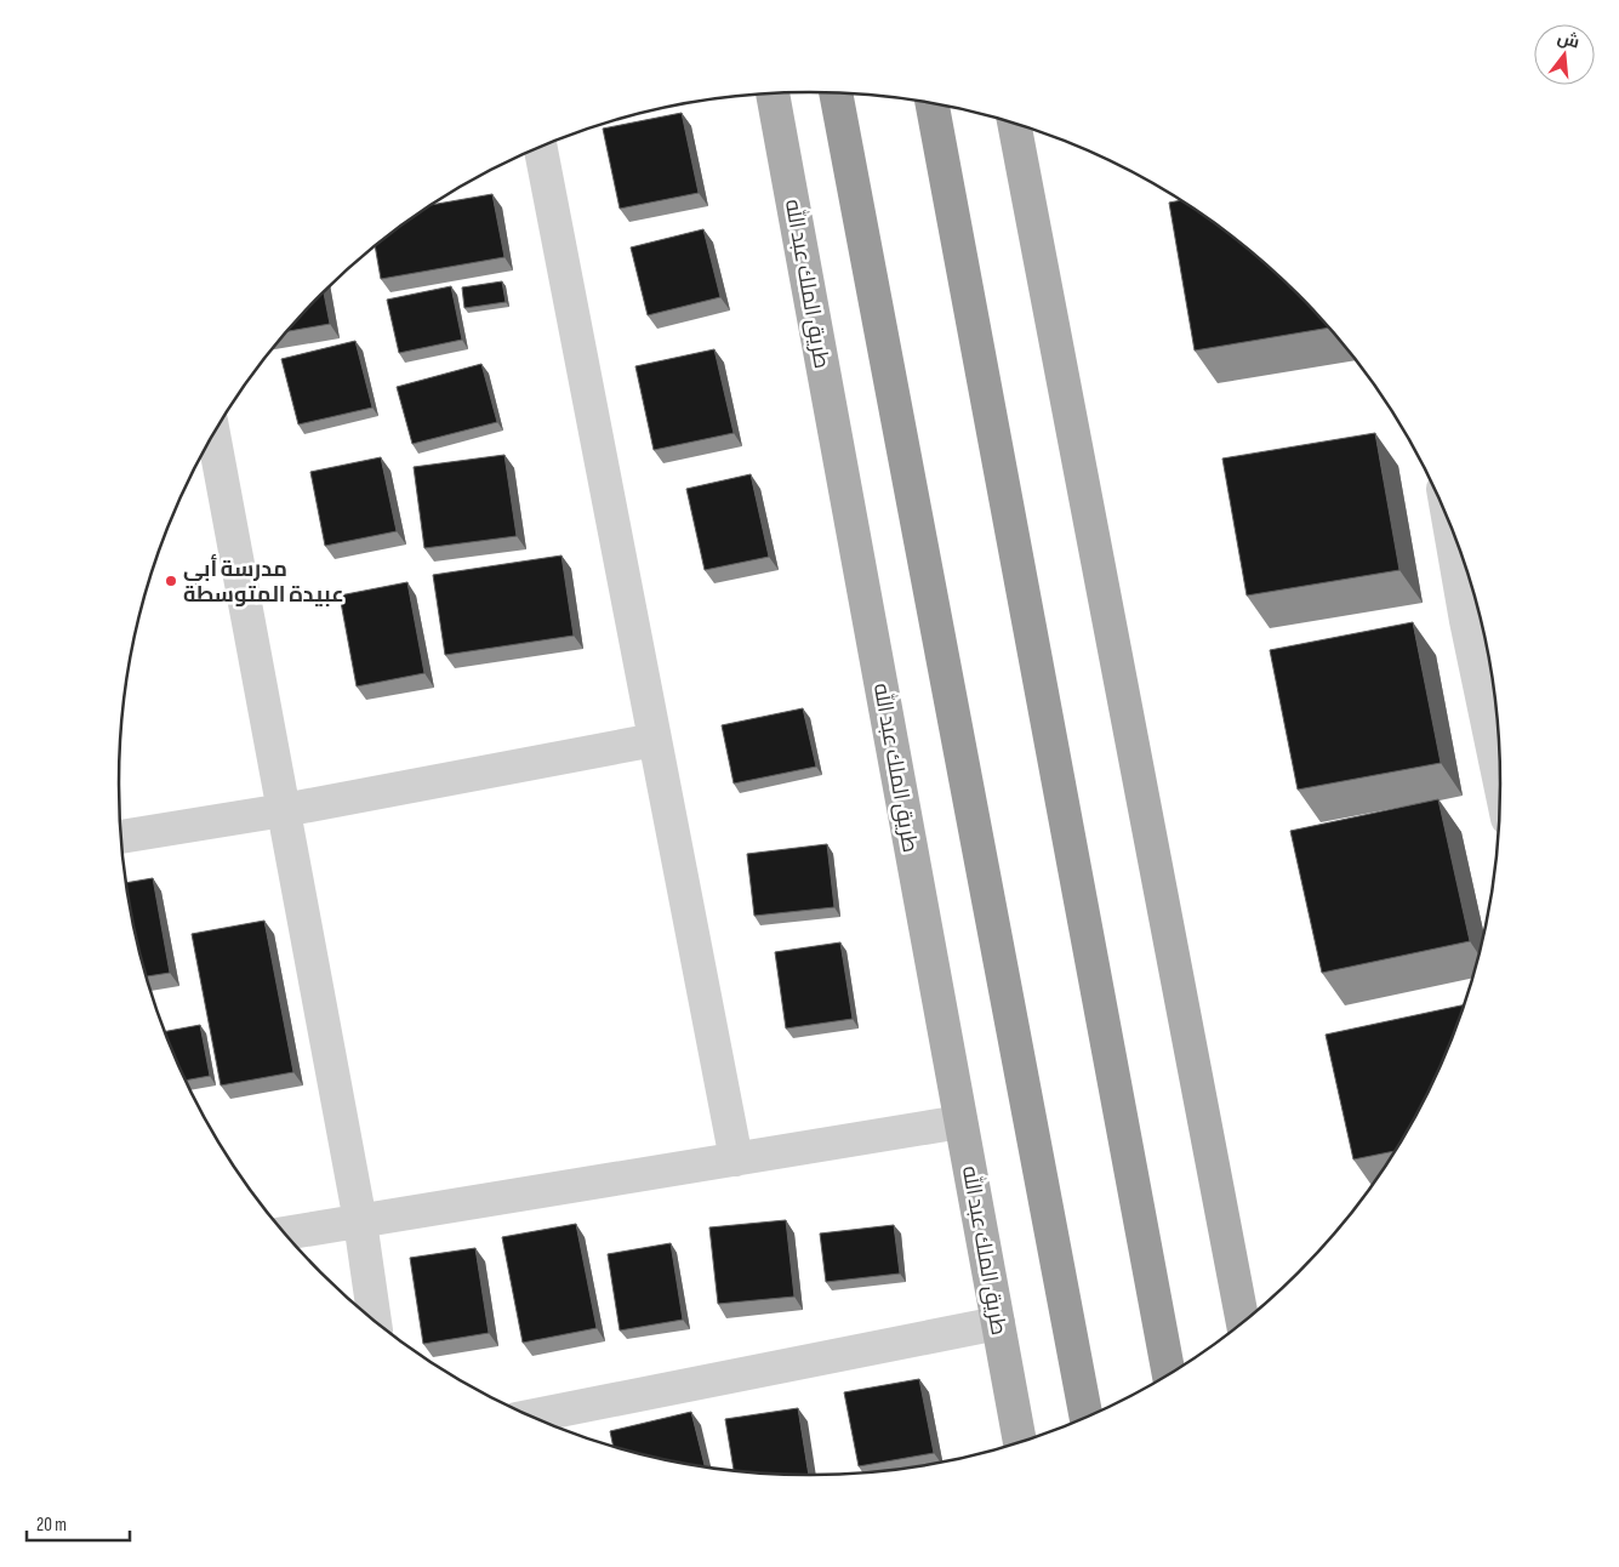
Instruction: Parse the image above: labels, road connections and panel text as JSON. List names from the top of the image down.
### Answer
{
  "streets": {
    "main road": ["طريق الملك عبد الله"]
  },
  "places": ["مدرسة أبي عبيدة المتوسطة"],
  "scale_bar": "20 m",
  "north": "top"
}
